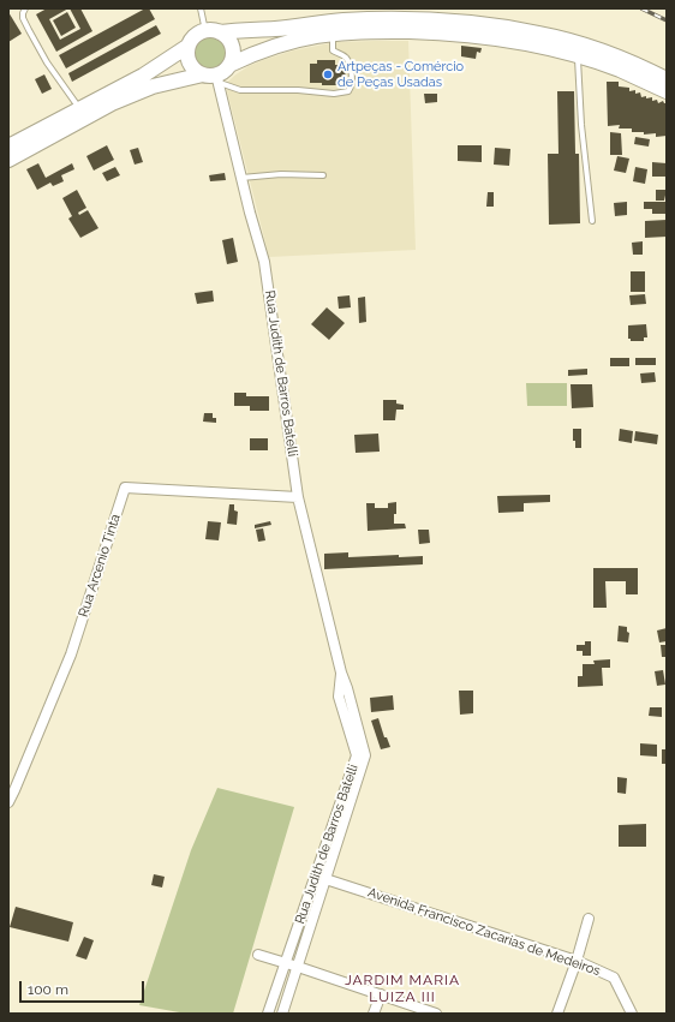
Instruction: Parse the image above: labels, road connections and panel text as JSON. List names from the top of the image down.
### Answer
{
  "streets": {
    "street": ["Rua Judith de Barros Batelli", "Rua Arcenio Tinta", "Avenida Francisco Zacarias de Medeiros"]
  },
  "crossings": [
    ["Rua Judith de Barros Batelli", "Rua Arcenio Tinta"],
    ["Rua Judith de Barros Batelli", "Avenida Francisco Zacarias de Medeiros"]
  ],
  "districts": ["JARDIM MARIA LUIZA III"],
  "places": ["Artpeças - Comércio de Peças Usadas"],
  "scale_bar": "100 m"
}
